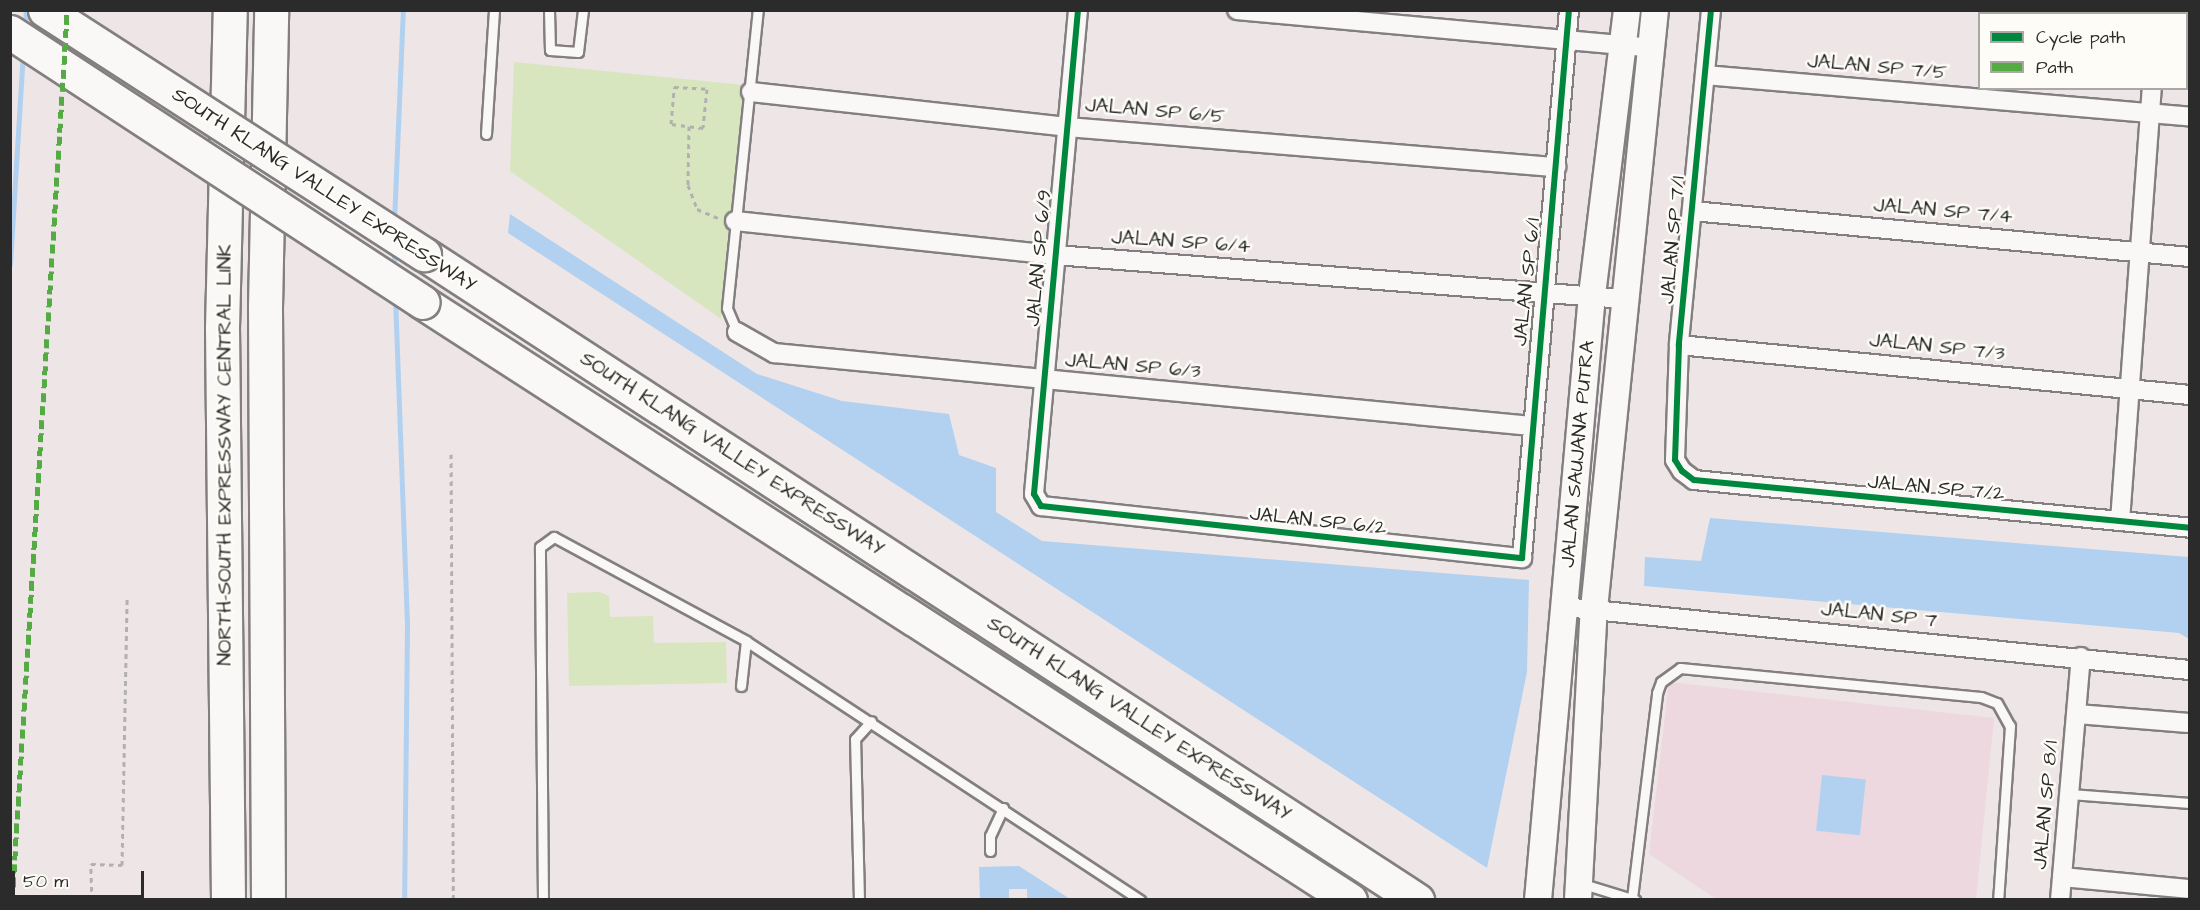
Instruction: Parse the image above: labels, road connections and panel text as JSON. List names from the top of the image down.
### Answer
{
  "streets": {
    "highway": ["SOUTH KLANG VALLEY EXPRESSWAY", "NORTH–SOUTH EXPRESSWAY CENTRAL LINK"],
    "main road": ["JALAN SAUJANA PUTRA"],
    "street": [
      "JALAN SP 7/5",
      "JALAN SP 6/5",
      "JALAN SP 7/4",
      "JALAN SP 7/1",
      "JALAN SP 6/4",
      "JALAN SP 6/9",
      "JALAN SP 6/1",
      "JALAN SP 7/3",
      "JALAN SP 6/3",
      "JALAN SP 7/2",
      "JALAN SP 6/2",
      "JALAN SP 7",
      "JALAN SP 8/1"
    ]
  },
  "crossings": [
    ["JALAN SP 7/5", "JALAN SP 7/1"],
    ["JALAN SP 6/5", "JALAN SP 6/9"],
    ["JALAN SP 6/5", "JALAN SP 6/1"],
    ["JALAN SP 7/4", "JALAN SP 7/1"],
    ["JALAN SP 7/1", "JALAN SP 7/3"],
    ["JALAN SP 7/1", "JALAN SP 7/2"],
    ["JALAN SP 6/4", "JALAN SP 6/9"],
    ["JALAN SP 6/4", "JALAN SP 6/1"],
    ["JALAN SP 6/4", "JALAN SAUJANA PUTRA"],
    ["JALAN SP 6/9", "JALAN SP 6/3"],
    ["JALAN SP 6/9", "JALAN SP 6/2"],
    ["JALAN SP 6/1", "JALAN SP 6/3"],
    ["JALAN SP 6/1", "JALAN SP 6/2"],
    ["JALAN SAUJANA PUTRA", "JALAN SP 7"],
    ["JALAN SP 7", "JALAN SP 8/1"]
  ],
  "legend": ["Cycle path", "Path"],
  "scale_bar": "50 m"
}
